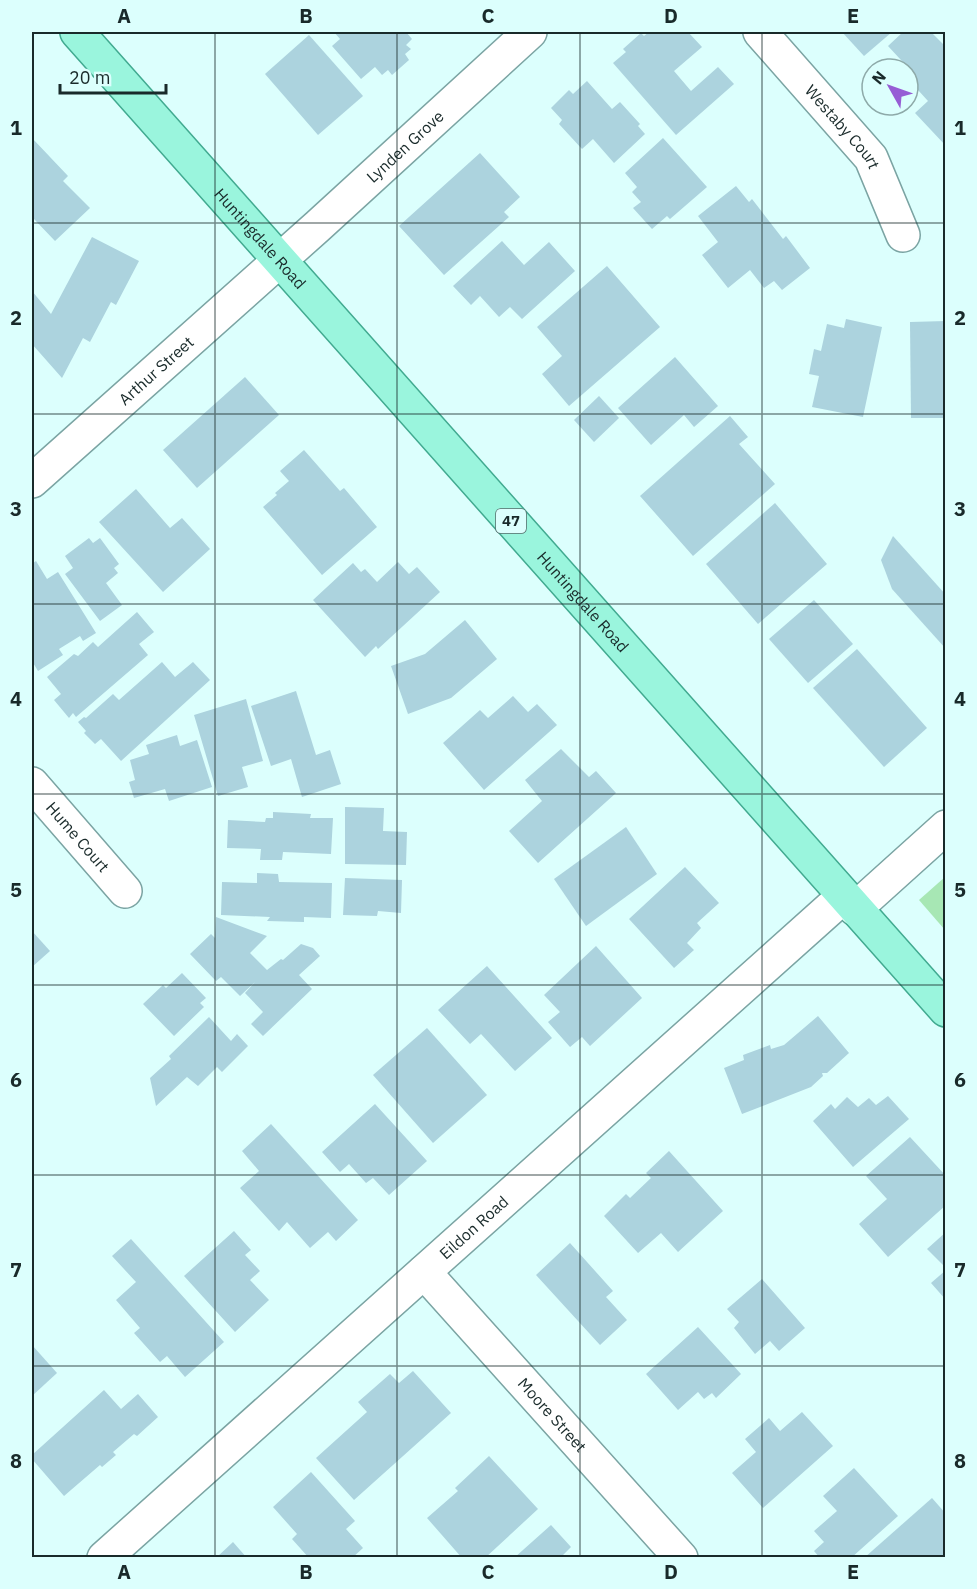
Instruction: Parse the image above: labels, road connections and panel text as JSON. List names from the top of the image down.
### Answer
{
  "streets": {
    "main road": ["Huntingdale Road", "47"],
    "street": [
      "Westaby Court",
      "Lynden Grove",
      "Arthur Street",
      "Hume Court",
      "Eildon Road",
      "Moore Street"
    ]
  },
  "crossings": [
    ["Lynden Grove", "Huntingdale Road"],
    ["Lynden Grove", "Arthur Street"],
    ["Huntingdale Road", "Arthur Street"],
    ["Huntingdale Road", "Eildon Road"],
    ["Eildon Road", "Moore Street"]
  ],
  "scale_bar": "20 m",
  "north": "top left",
  "grid": {
    "columns": [
      "A",
      "B",
      "C",
      "D",
      "E"
    ],
    "rows": [
      "1",
      "2",
      "3",
      "4",
      "5",
      "6",
      "7",
      "8"
    ]
  }
}
